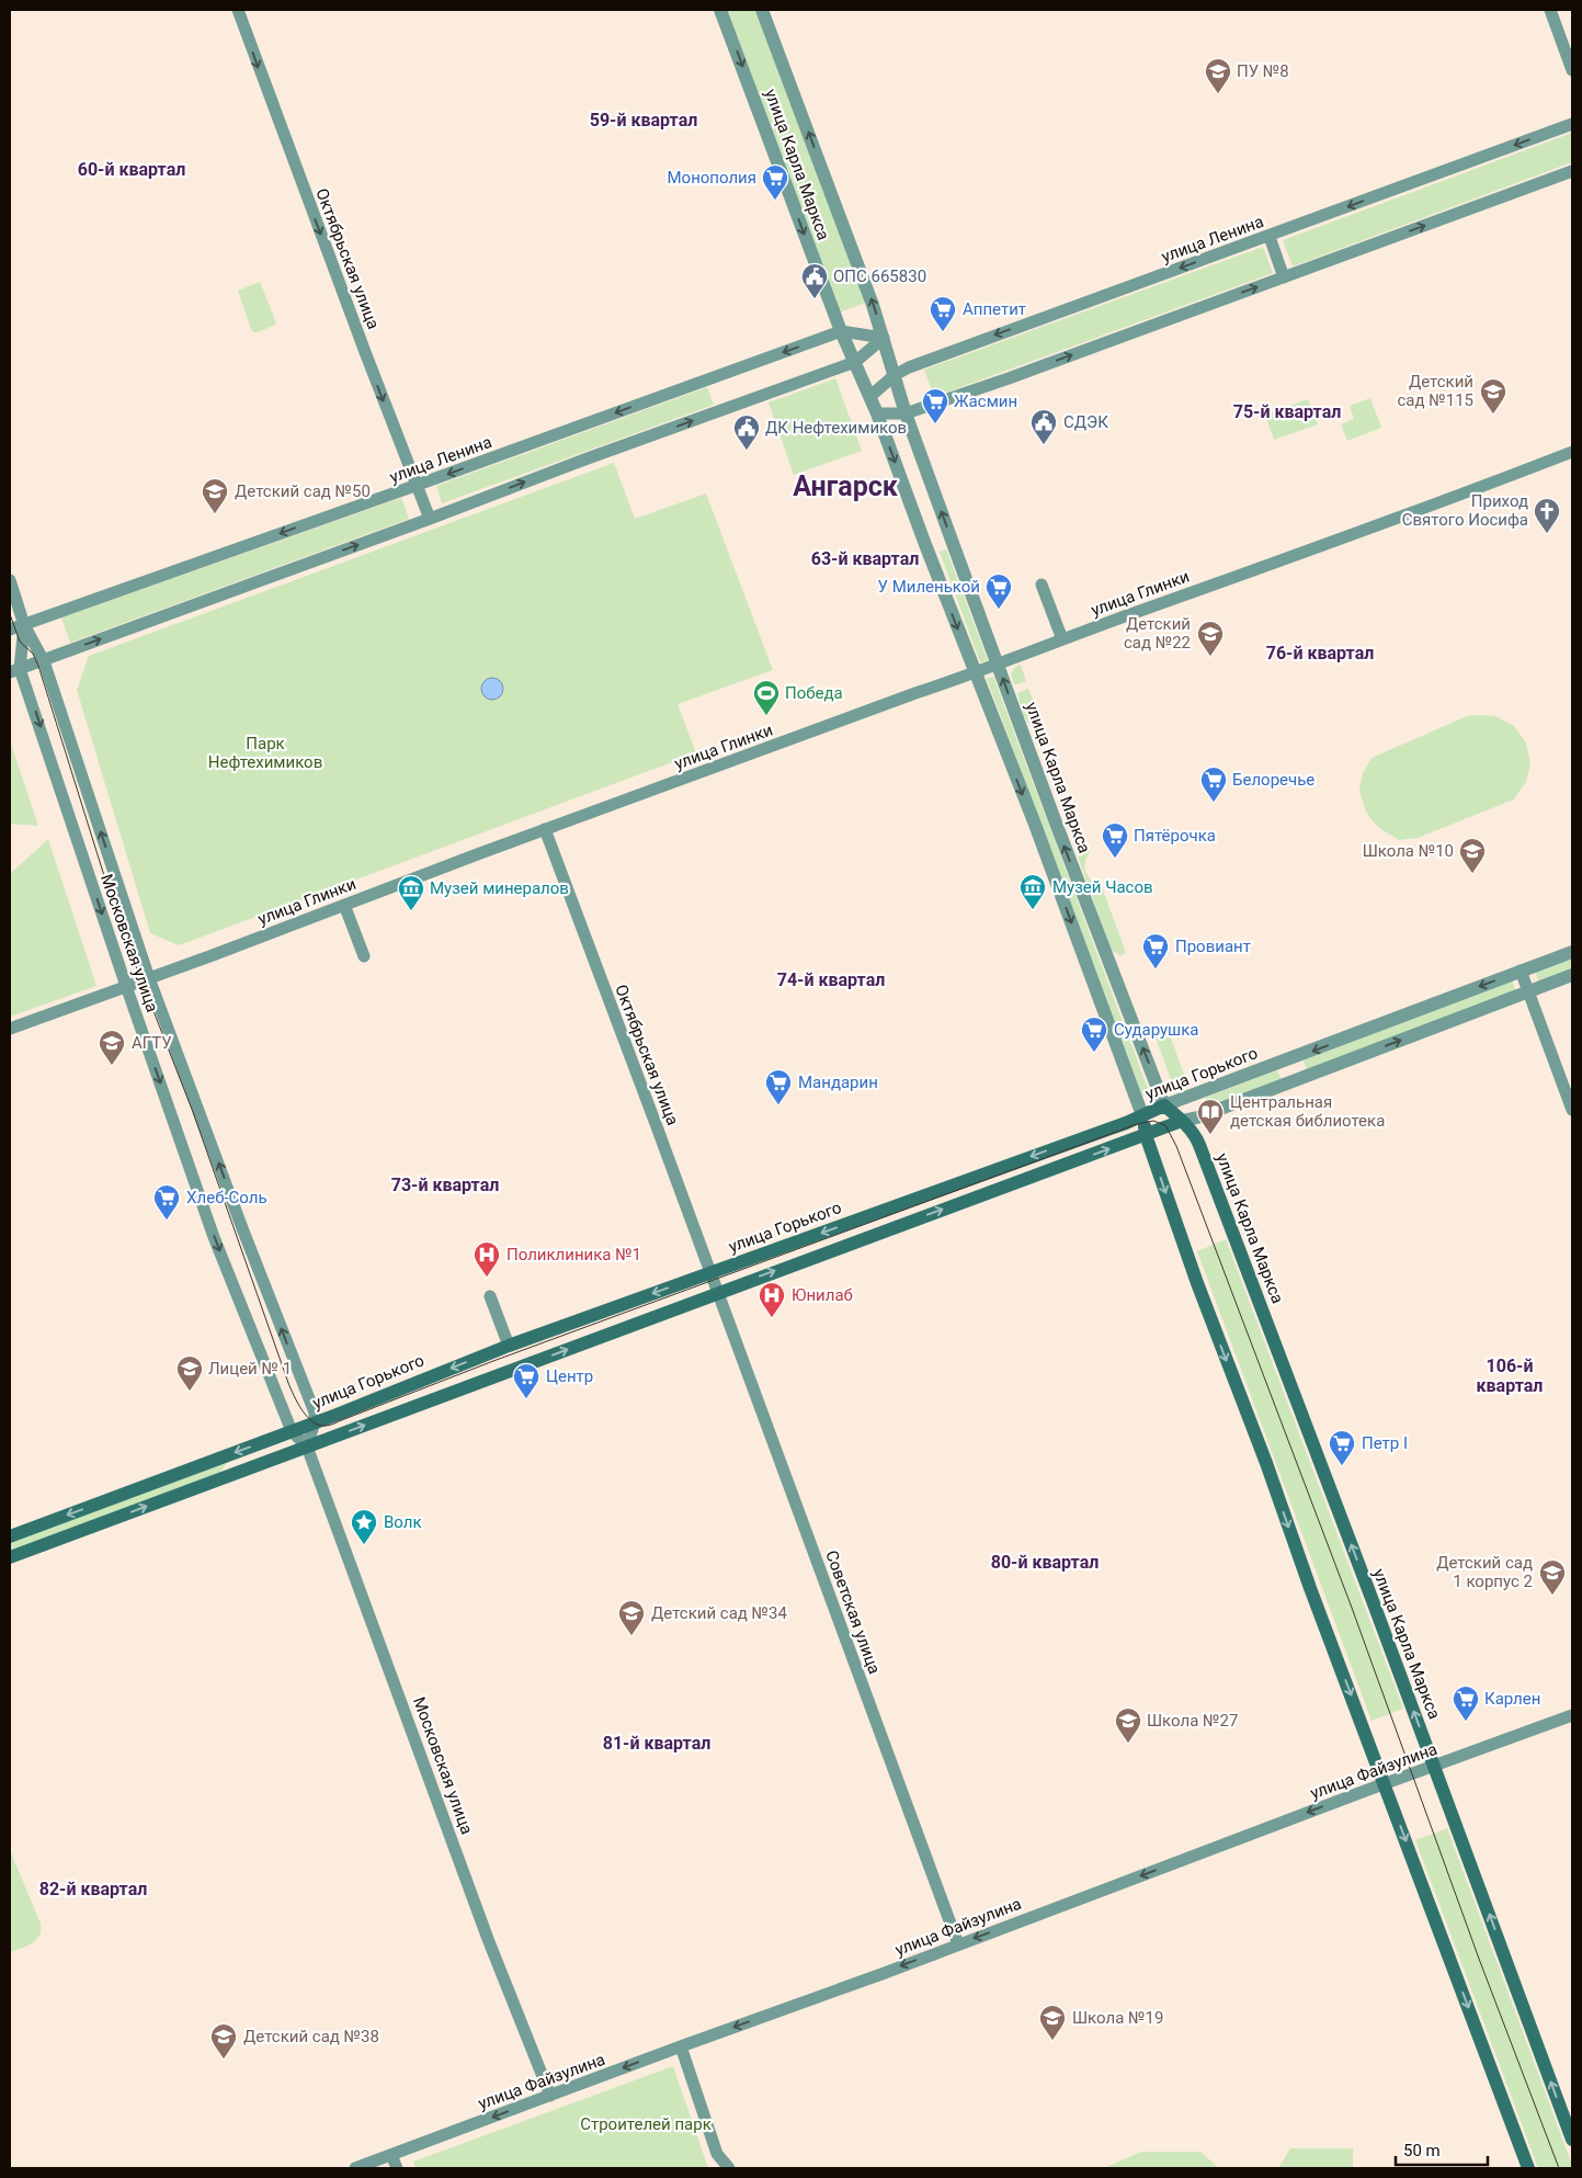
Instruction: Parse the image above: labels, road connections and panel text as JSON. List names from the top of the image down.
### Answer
{
  "streets": {
    "main road": ["улица Карла Маркса", "улица Горького"],
    "street": [
      "улица Ленина",
      "Октябрьская улица",
      "улица Глинки",
      "Московская улица",
      "Советская улица",
      "улица Файзулина"
    ]
  },
  "crossings": [
    ["улица Карла Маркса", "улица Ленина"],
    ["улица Карла Маркса", "улица Глинки"],
    ["улица Карла Маркса", "улица Горького"],
    ["улица Карла Маркса", "улица Файзулина"],
    ["улица Ленина", "Октябрьская улица"],
    ["улица Ленина", "Московская улица"],
    ["Октябрьская улица", "улица Глинки"],
    ["Октябрьская улица", "улица Горького"],
    ["Октябрьская улица", "Советская улица"],
    ["улица Глинки", "Московская улица"],
    ["Московская улица", "улица Горького"],
    ["Московская улица", "улица Файзулина"],
    ["Советская улица", "улица Файзулина"]
  ],
  "one_way": ["Октябрьская улица", "улица Горького", "улица Файзулина"],
  "districts": [
    "59-й квартал",
    "60-й квартал",
    "75-й квартал",
    "Ангарск",
    "63-й квартал",
    "76-й квартал",
    "74-й квартал",
    "73-й квартал",
    "106-й квартал",
    "80-й квартал",
    "81-й квартал",
    "82-й квартал"
  ],
  "parks": ["Парк Нефтехимиков", "Строителей парк"],
  "places": {
    "school or university": [
      "ПУ №8",
      "Детский сад №115",
      "Детский сад №50",
      "Детский сад №22",
      "Школа №10",
      "АГТУ",
      "Лицей № 1",
      "Детский сад 1 корпус 2",
      "Детский сад №34",
      "Школа №27",
      "Школа №19",
      "Детский сад №38"
    ],
    "supermarket": [
      "Монополия",
      "Аппетит",
      "Жасмин",
      "У Миленькой",
      "Белоречье",
      "Пятёрочка",
      "Провиант",
      "Сударушка",
      "Мандарин",
      "Хлеб-Соль",
      "Центр",
      "Петр I",
      "Карлен"
    ],
    "public building": ["ОПС 665830", "СДЭК", "ДК Нефтехимиков"],
    "church": ["Приход Святого Иосифа"],
    "sports": ["Победа"],
    "museum": ["Музей Часов", "Музей минералов"],
    "library": ["Центральная детская библиотека"],
    "hospital": ["Поликлиника №1", "Юнилаб"],
    "place": ["Волк"]
  },
  "scale_bar": "50 m"
}
